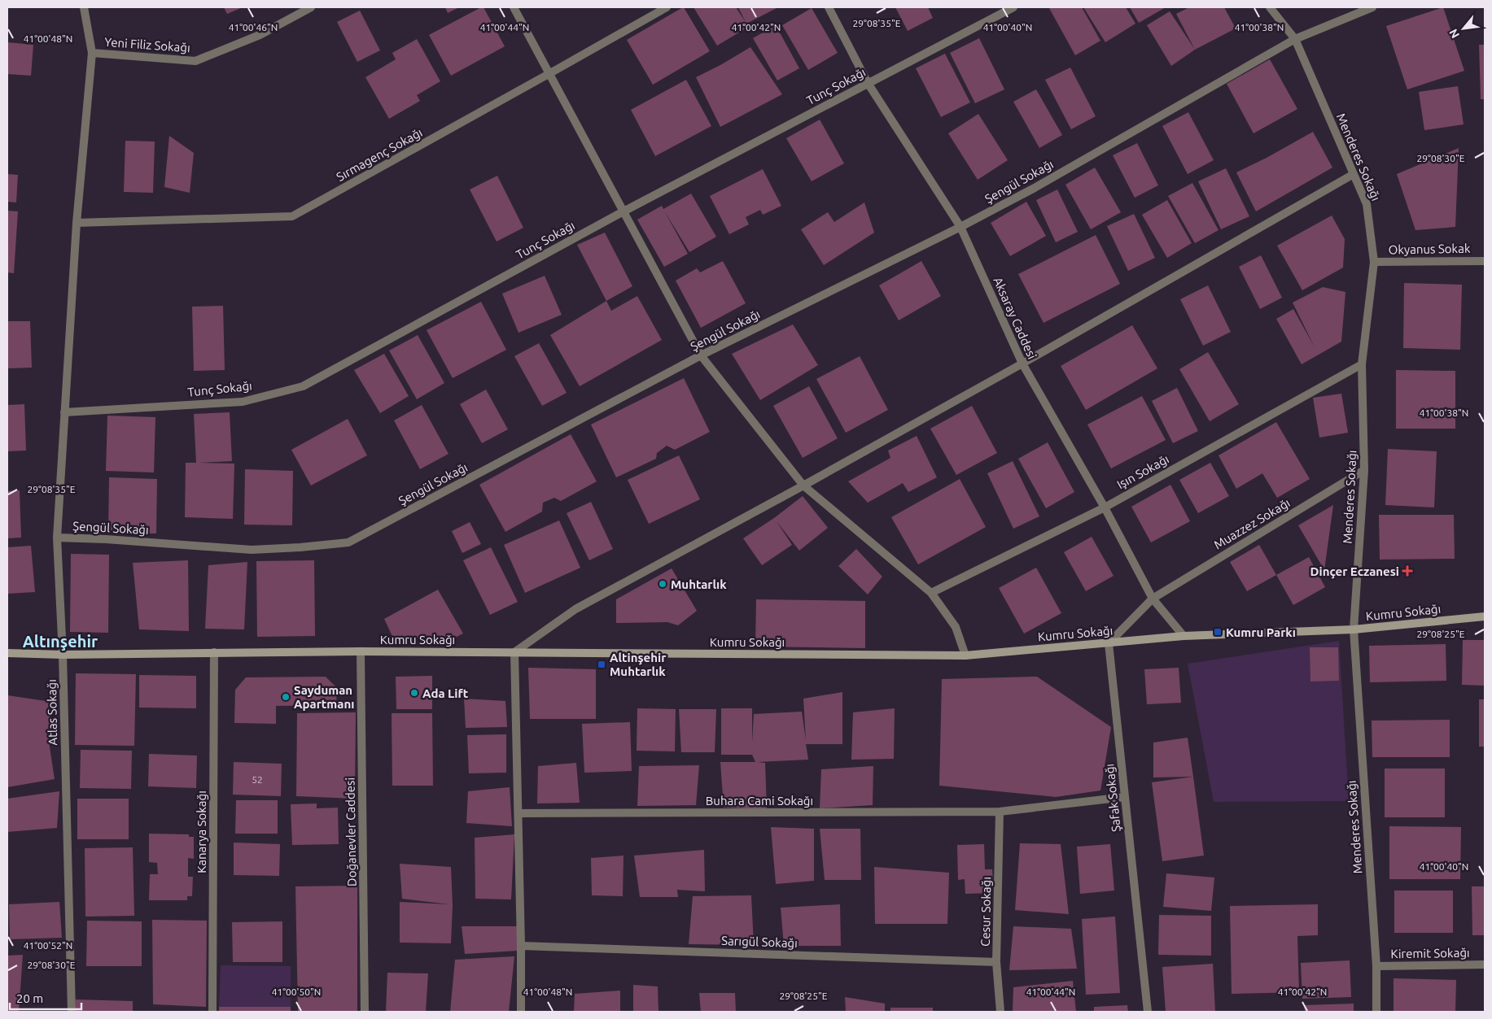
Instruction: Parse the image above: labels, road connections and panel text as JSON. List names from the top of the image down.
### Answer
{
  "streets": {
    "street": [
      "Yeni Filiz Sokağı",
      "Tunç Sokağı",
      "Sırmagenç Sokağı",
      "Menderes Sokağı",
      "Şengül Sokağı",
      "Okyanus Sokak",
      "Aksaray Caddesi",
      "Işın Sokağı",
      "Muazzez Sokağı",
      "Kumru Sokağı",
      "Atlas Sokağı",
      "Şafak Sokağı",
      "Buhara Cami Sokağı",
      "Kanarya Sokağı",
      "Doğanevler Caddesi",
      "Cesur Sokağı",
      "Sarıgül Sokağı",
      "Kiremit Sokağı"
    ]
  },
  "crossings": [
    ["Yeni Filiz Sokağı", "Atlas Sokağı"],
    ["Tunç Sokağı", "Aksaray Caddesi"],
    ["Tunç Sokağı", "Atlas Sokağı"],
    ["Sırmagenç Sokağı", "Atlas Sokağı"],
    ["Menderes Sokağı", "Şengül Sokağı"],
    ["Menderes Sokağı", "Okyanus Sokak"],
    ["Menderes Sokağı", "Işın Sokağı"],
    ["Menderes Sokağı", "Muazzez Sokağı"],
    ["Menderes Sokağı", "Kumru Sokağı"],
    ["Menderes Sokağı", "Kiremit Sokağı"],
    ["Şengül Sokağı", "Aksaray Caddesi"],
    ["Şengül Sokağı", "Atlas Sokağı"],
    ["Aksaray Caddesi", "Işın Sokağı"],
    ["Aksaray Caddesi", "Muazzez Sokağı"],
    ["Aksaray Caddesi", "Kumru Sokağı"],
    ["Kumru Sokağı", "Atlas Sokağı"],
    ["Kumru Sokağı", "Şafak Sokağı"],
    ["Kumru Sokağı", "Kanarya Sokağı"],
    ["Kumru Sokağı", "Doğanevler Caddesi"],
    ["Şafak Sokağı", "Buhara Cami Sokağı"],
    ["Buhara Cami Sokağı", "Cesur Sokağı"],
    ["Cesur Sokağı", "Sarıgül Sokağı"]
  ],
  "districts": ["Altınşehir"],
  "places": {
    "health": ["Dinçer Eczanesi"],
    "other": ["Muhtarlık", "Ada Lift", "Sayduman Apartmanı"],
    "transit": ["Kumru Parkı", "Altinşehir Muhtarlık"]
  },
  "house_numbers": ["52"],
  "scale_bar": "20 m",
  "north": "bottom left",
  "coordinates": [
    "29°08'35\"E",
    "41°00'46\"N",
    "41°00'44\"N",
    "41°00'42\"N",
    "41°00'40\"N",
    "41°00'38\"N",
    "41°00'48\"N",
    "29°08'30\"E",
    "29°08'25\"E",
    "41°00'52\"N",
    "41°00'50\"N"
  ]
}
